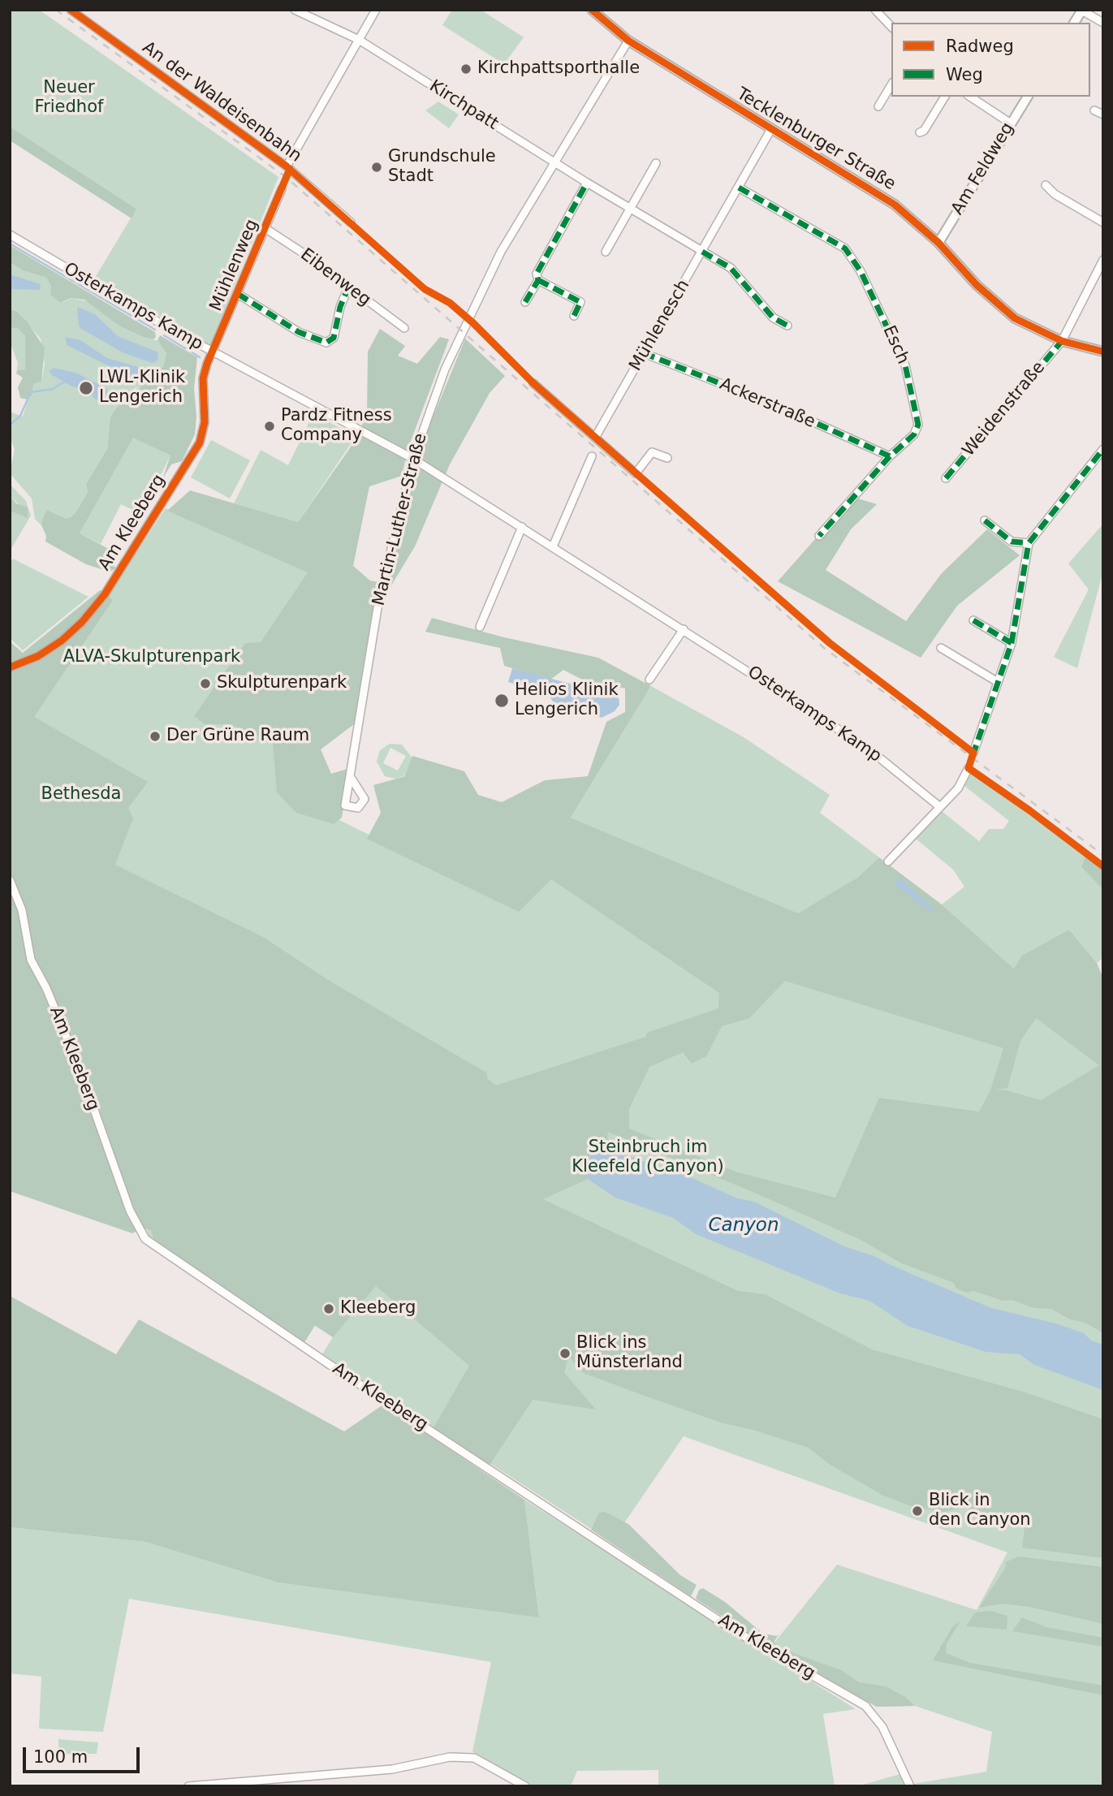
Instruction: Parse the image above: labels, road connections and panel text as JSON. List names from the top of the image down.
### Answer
{
  "streets": {
    "street": [
      "An der Waldeisenbahn",
      "Kirchpatt",
      "Tecklenburger Straße",
      "Am Feldweg",
      "Mühlenweg",
      "Eibenweg",
      "Osterkamps Kamp",
      "Mühlenesch",
      "Esch",
      "Ackerstraße",
      "Weidenstraße",
      "Martin-Luther-Straße",
      "Am Kleeberg"
    ]
  },
  "crossings": [
    ["Kirchpatt", "Mühlenesch"],
    ["Kirchpatt", "Martin-Luther-Straße"],
    ["Tecklenburger Straße", "Am Feldweg"],
    ["Tecklenburger Straße", "Mühlenesch"],
    ["Tecklenburger Straße", "Weidenstraße"],
    ["Tecklenburger Straße", "Martin-Luther-Straße"],
    ["Mühlenweg", "Eibenweg"],
    ["Mühlenweg", "Osterkamps Kamp"],
    ["Mühlenweg", "Am Kleeberg"],
    ["Osterkamps Kamp", "Martin-Luther-Straße"],
    ["Osterkamps Kamp", "Am Kleeberg"],
    ["Mühlenesch", "Esch"],
    ["Mühlenesch", "Ackerstraße"],
    ["Esch", "Ackerstraße"]
  ],
  "water": ["Canyon"],
  "parks": [
    "Neuer Friedhof",
    "ALVA-Skulpturenpark",
    "Bethesda",
    "Steinbruch im Kleefeld (Canyon)"
  ],
  "places": [
    "Kirchpattsporthalle",
    "Grundschule Stadt",
    "LWL-Klinik Lengerich",
    "Pardz Fitness Company",
    "Skulpturenpark",
    "Helios Klinik Lengerich",
    "Der Grüne Raum",
    "Kleeberg",
    "Blick ins Münsterland",
    "Blick in den Canyon"
  ],
  "legend": ["Radweg", "Weg"],
  "scale_bar": "100 m"
}
